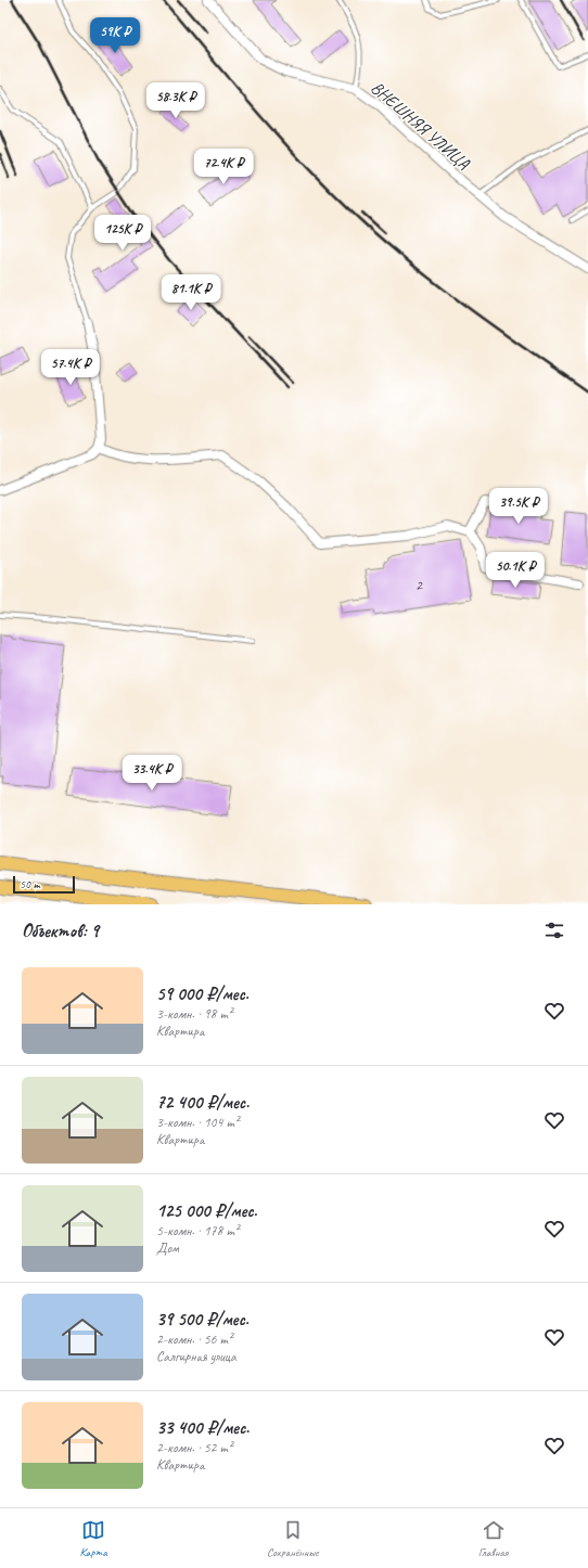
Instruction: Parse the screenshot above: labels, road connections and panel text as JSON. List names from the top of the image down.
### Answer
{
  "streets": {
    "street": ["ВНЕШНЯЯ УЛИЦА"]
  },
  "house_numbers": ["2"],
  "scale_bar": "50 m",
  "page": {
    "price": [
      "59K ₽",
      "58.3K ₽",
      "72.4K ₽",
      "125K ₽",
      "81.1K ₽",
      "57.4K ₽",
      "39.5K ₽",
      "50.1K ₽",
      "33.4K ₽"
    ],
    "scale": "50 m",
    "heading": "Объектов: 9",
    "list": [
      {
        "name": "59 000 ₽/мес.",
        "note": "3-комн. · 98 m² · Квартира"
      },
      {
        "name": "72 400 ₽/мес.",
        "note": "3-комн. · 104 m² · Квартира"
      },
      {
        "name": "125 000 ₽/мес.",
        "note": "5-комн. · 178 m² · Дом"
      },
      {
        "name": "39 500 ₽/мес.",
        "note": "2-комн. · 56 m² · Салгирная улица"
      },
      {
        "name": "33 400 ₽/мес.",
        "note": "2-комн. · 52 m² · Квартира"
      }
    ],
    "tabs": ["Карта", "Сохранённые", "Главная"]
  }
}
